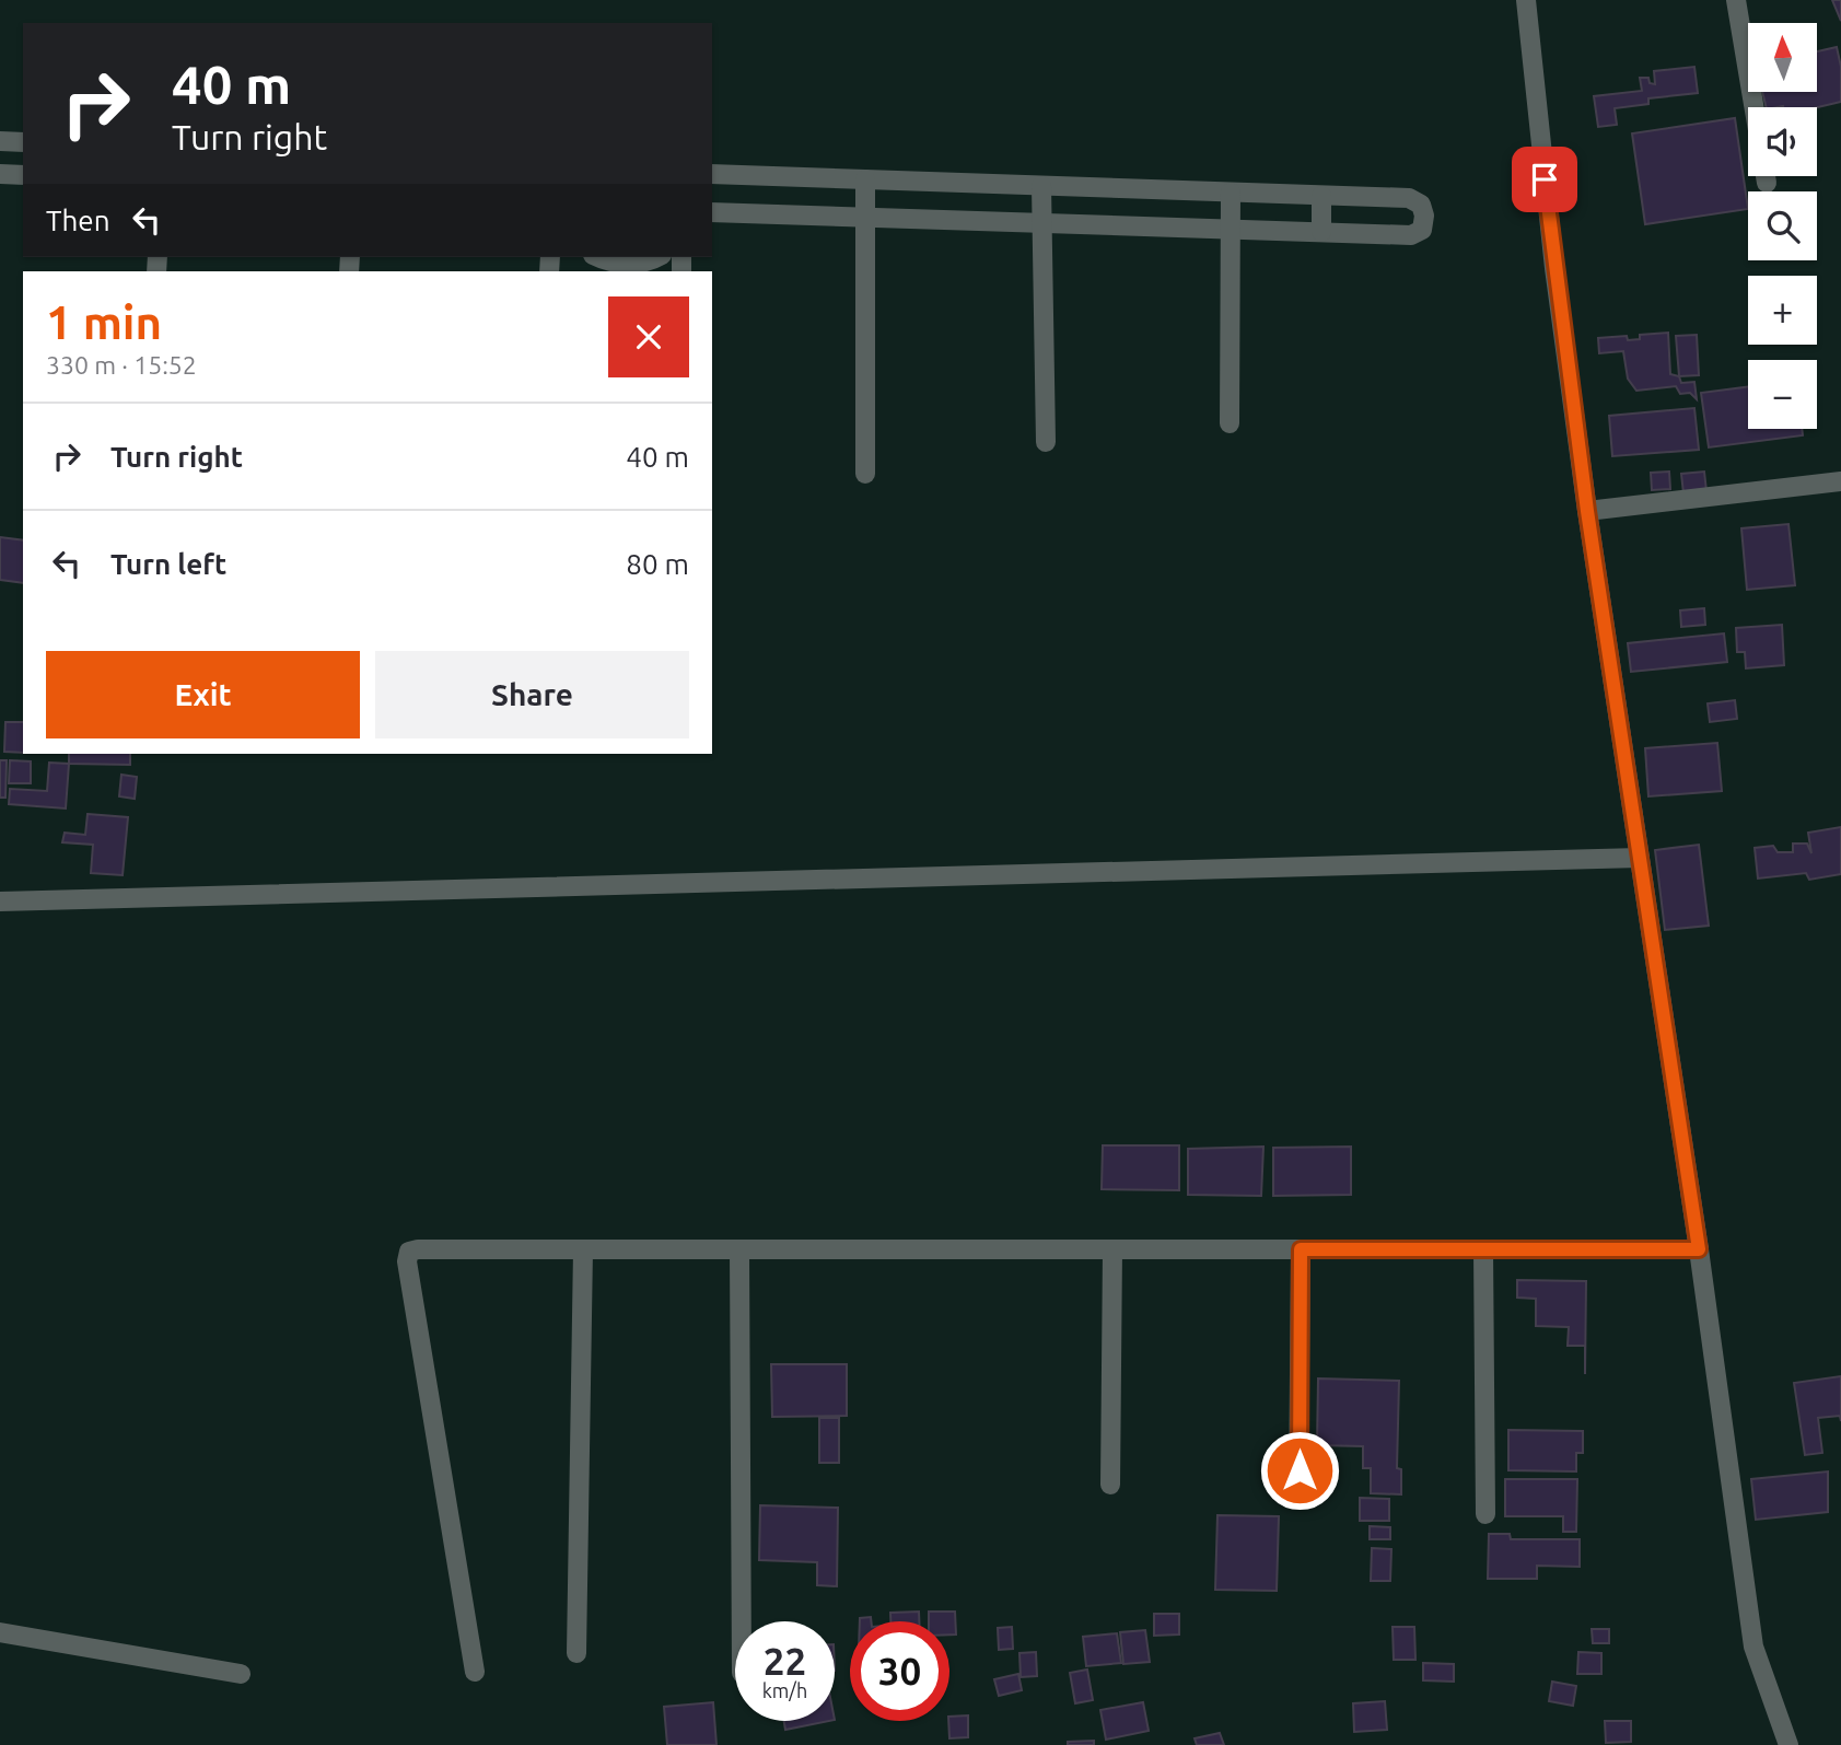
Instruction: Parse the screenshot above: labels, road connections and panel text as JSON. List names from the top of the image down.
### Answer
{
  "north": "top",
  "page": {
    "map_buttons": ["+", "−"],
    "turn": ["40 m", "Turn right"],
    "then": "Then",
    "heading": ["1 min", "330 m · 15:52"],
    "list": [
      {
        "name": "Turn right",
        "value": "40 m"
      },
      {
        "name": "Turn left",
        "value": "80 m"
      }
    ],
    "buttons": ["Exit", "Share"],
    "speed": "22 km/h",
    "limit": "30"
  }
}
